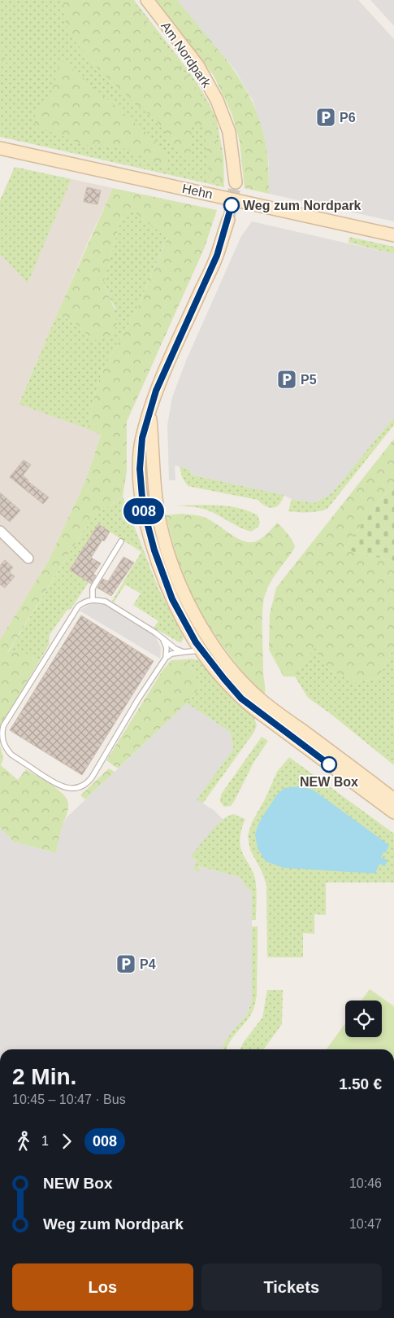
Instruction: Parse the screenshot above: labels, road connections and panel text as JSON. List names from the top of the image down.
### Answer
{
  "streets": {
    "street": ["Am Nordpark", "Hehn"]
  },
  "places": {
    "parking": ["P6", "P5", "P4"],
    "other": ["Weg zum Nordpark", "NEW Box"]
  },
  "lines": ["bus line 008"],
  "page": {
    "on_map": "008",
    "heading": ["2 Min.", "10:45 – 10:47 · Bus", "1.50 €"],
    "legs": ["1", "008"],
    "list": [
      {
        "name": "NEW Box",
        "value": "10:46"
      },
      {
        "name": "Weg zum Nordpark",
        "value": "10:47"
      }
    ],
    "buttons": ["Los", "Tickets"]
  }
}
